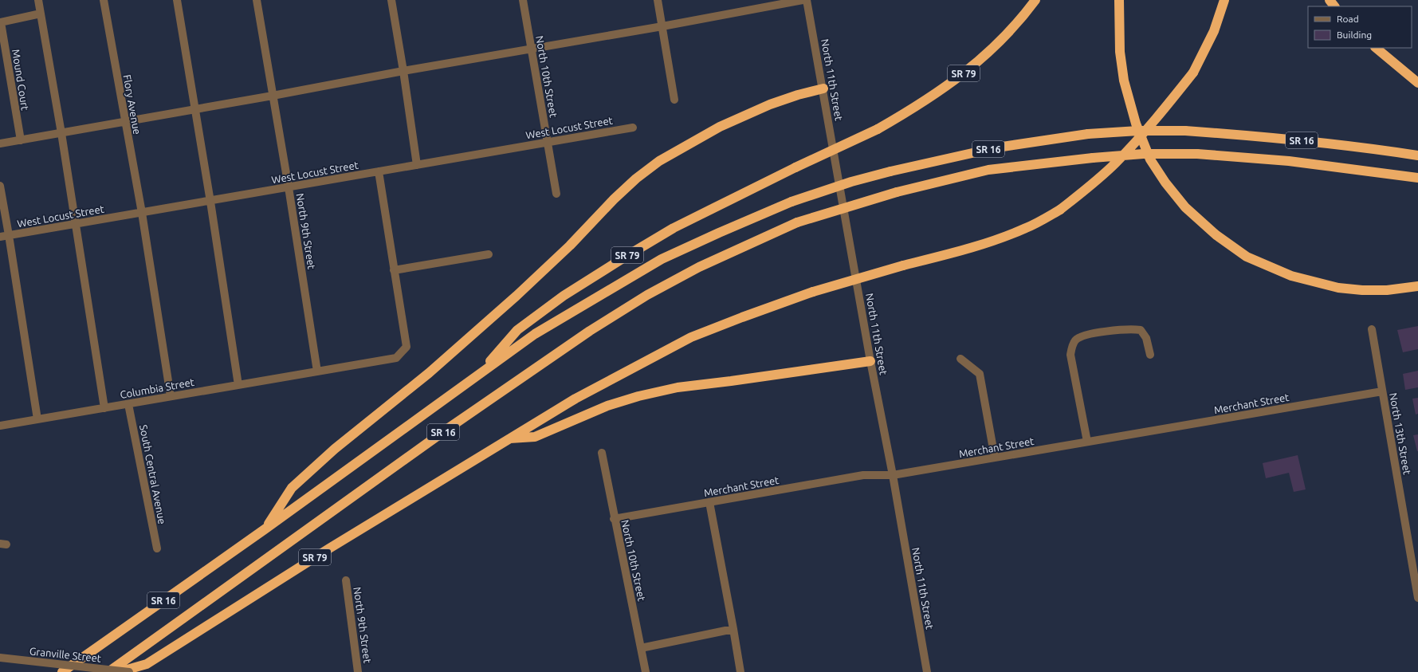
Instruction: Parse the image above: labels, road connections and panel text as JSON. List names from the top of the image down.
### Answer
{
  "streets": {
    "highway": ["SR 79", "SR 16"],
    "street": [
      "North 10th Street",
      "Mound Court",
      "North 11th Street",
      "Flory Avenue",
      "West Locust Street",
      "North 9th Street",
      "Columbia Street",
      "Merchant Street",
      "North 13th Street",
      "South Central Avenue",
      "Granville Street"
    ]
  },
  "crossings": [
    ["SR 79", "SR 16"],
    ["North 10th Street", "West Locust Street"],
    ["North 10th Street", "Merchant Street"],
    ["North 11th Street", "Merchant Street"],
    ["Flory Avenue", "West Locust Street"],
    ["Flory Avenue", "Columbia Street"],
    ["West Locust Street", "North 9th Street"],
    ["North 9th Street", "Columbia Street"],
    ["Columbia Street", "South Central Avenue"],
    ["Merchant Street", "North 13th Street"]
  ],
  "legend": ["Road", "Building"]
}
